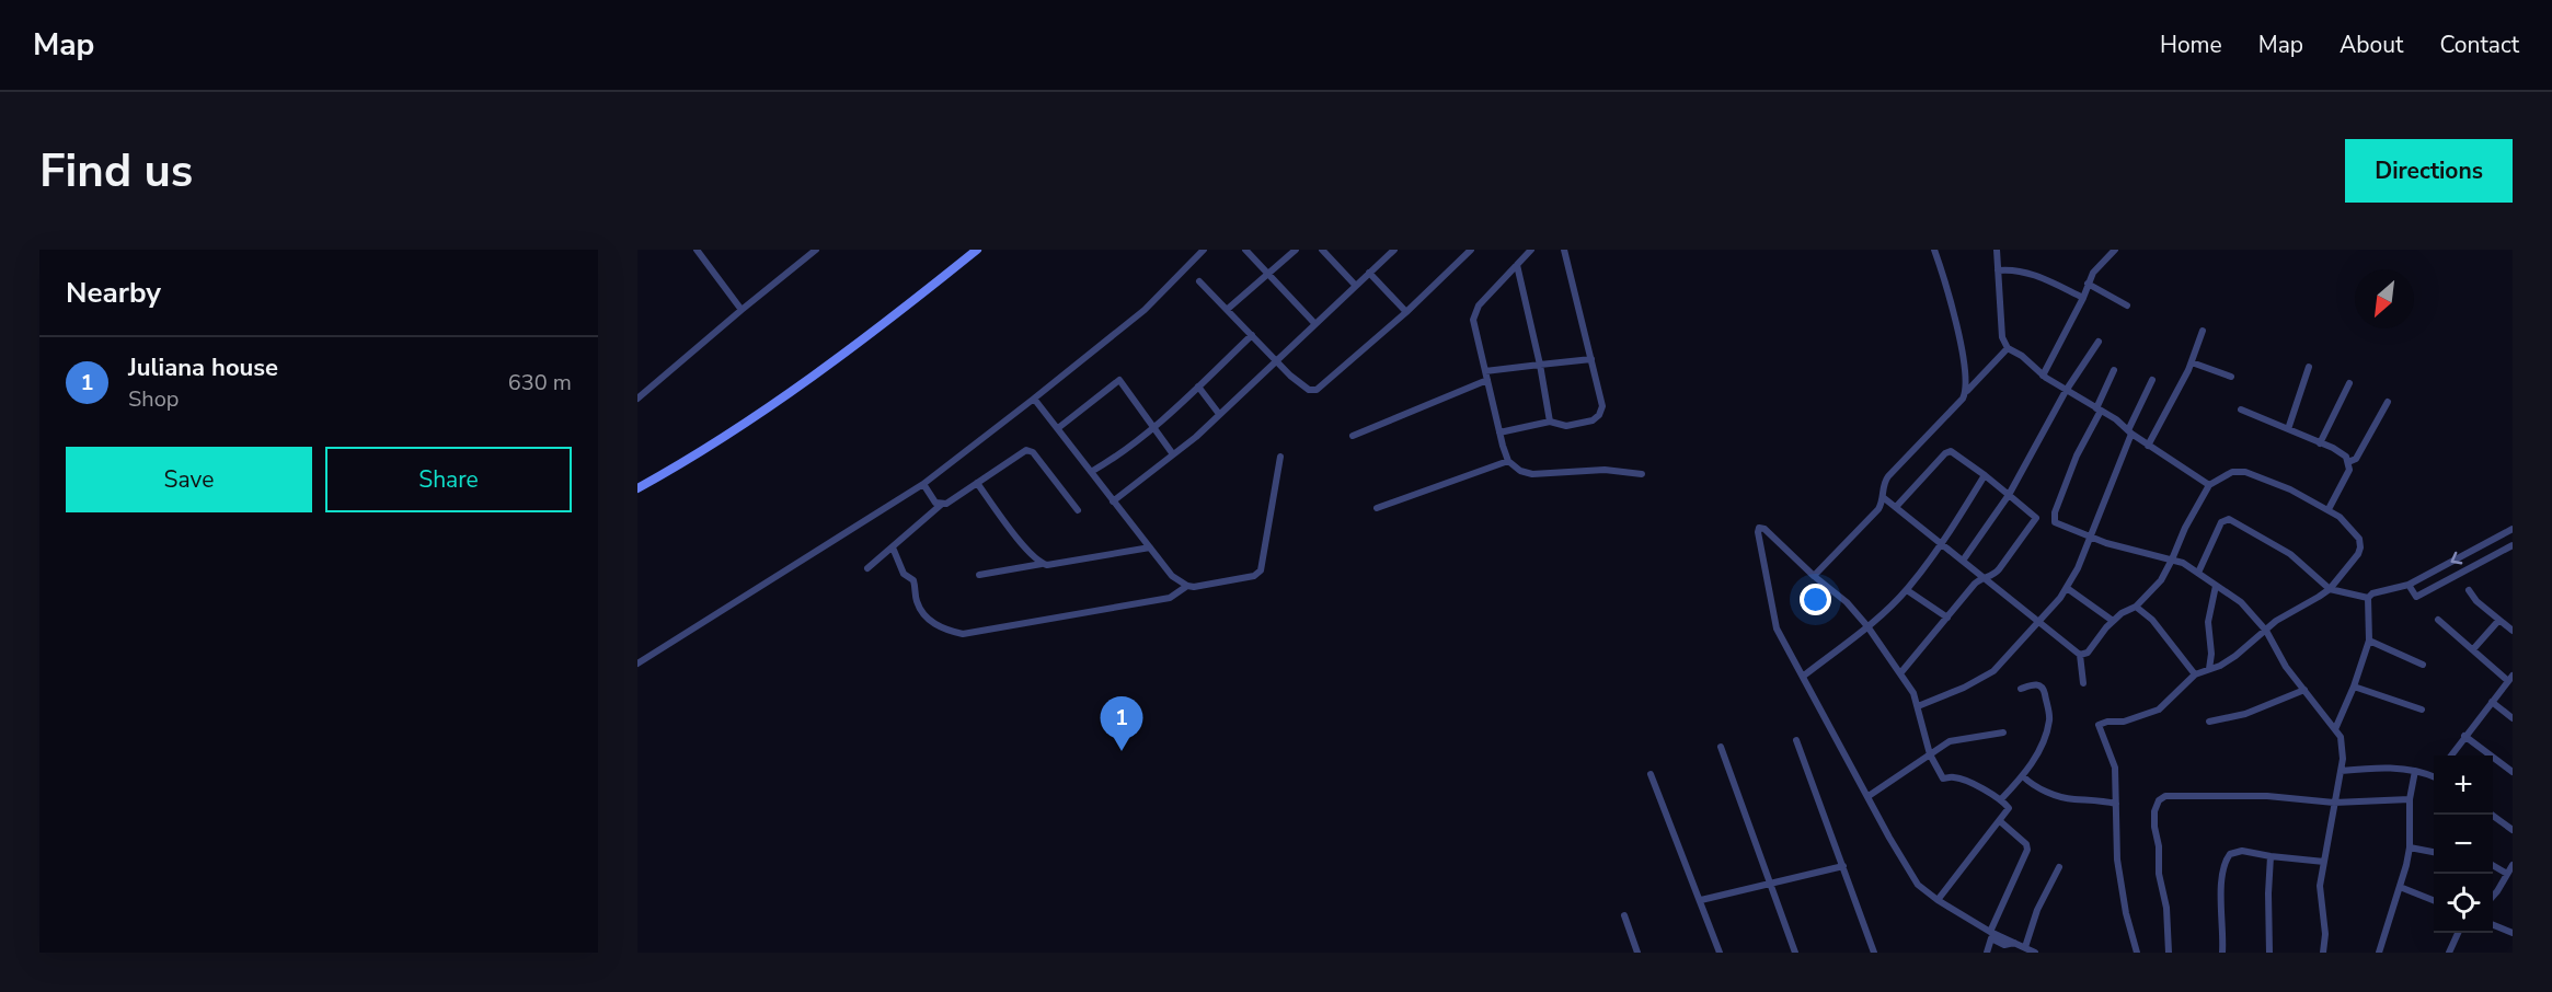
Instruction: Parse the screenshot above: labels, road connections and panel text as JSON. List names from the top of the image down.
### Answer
{
  "north": "bottom left",
  "page": {
    "header": "Map",
    "nav": [
      "Home",
      "Map",
      "About",
      "Contact"
    ],
    "buttons": [
      "Directions",
      ["Save", "Share"]
    ],
    "title": "Find us",
    "heading": "Nearby",
    "list": [
      {
        "mark": "1",
        "name": "Juliana house",
        "note": "Shop",
        "value": "630 m"
      }
    ],
    "pins": "1",
    "map_buttons": ["+", "−"]
  }
}
